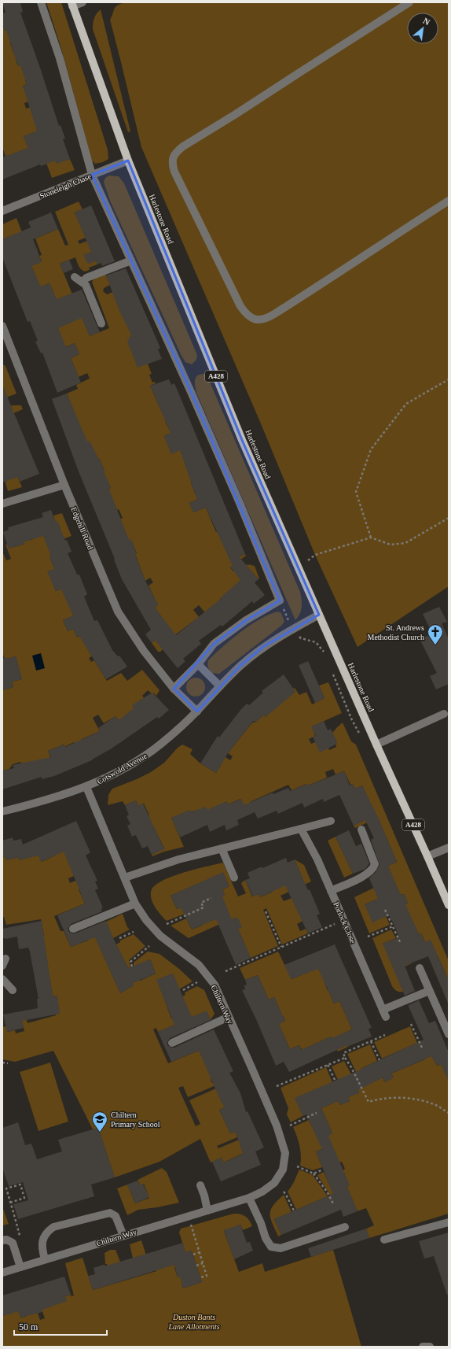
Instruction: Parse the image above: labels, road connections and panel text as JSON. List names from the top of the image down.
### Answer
{
  "streets": {
    "main road": ["Harlestone Road", "A428"],
    "street": [
      "Stoneleigh Chase",
      "Edgehill Road",
      "Cotswold Avenue",
      "Porlock Close",
      "Chiltern Way"
    ]
  },
  "crossings": [
    ["Stoneleigh Chase", "Harlestone Road"],
    ["Harlestone Road", "Cotswold Avenue"],
    ["Edgehill Road", "Cotswold Avenue"],
    ["Cotswold Avenue", "Chiltern Way"]
  ],
  "parks": ["Duston Bants Lane Allotments"],
  "places": {
    "church": ["St. Andrews Methodist Church"],
    "school or university": ["Chiltern Primary School"]
  },
  "scale_bar": "50 m",
  "north": "top right"
}
